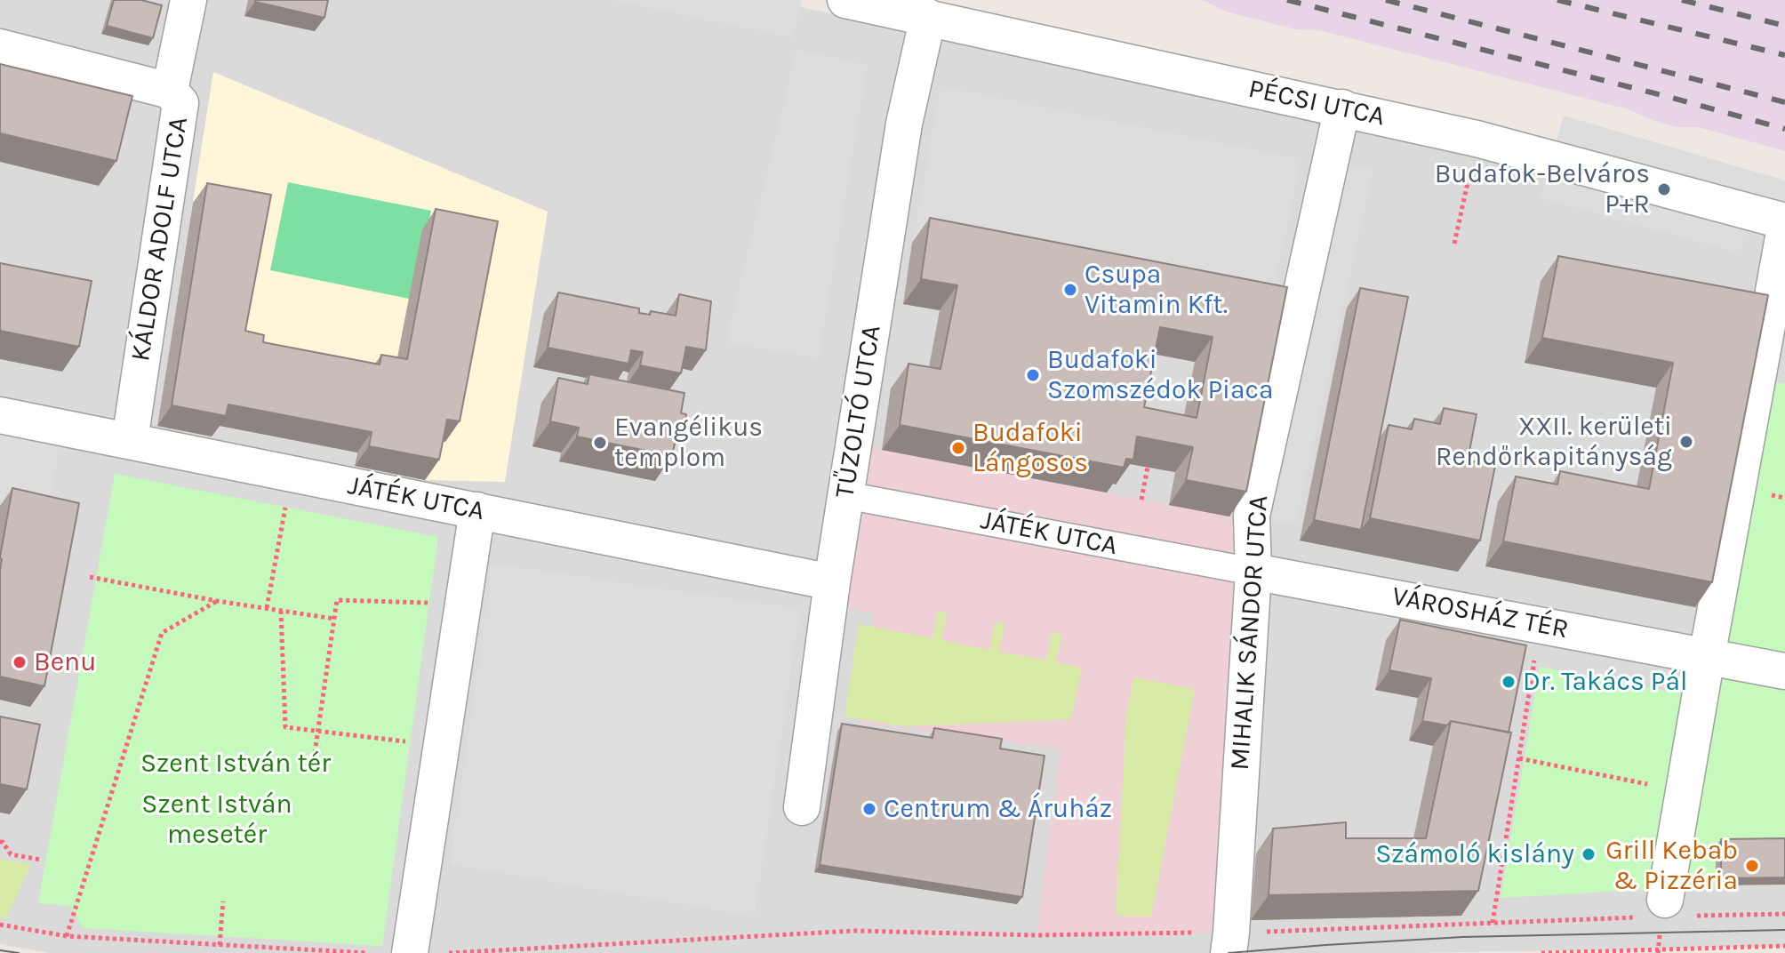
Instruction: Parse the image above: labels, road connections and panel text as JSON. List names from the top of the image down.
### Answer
{
  "streets": {
    "street": [
      "PÉCSI UTCA",
      "KÁLDOR ADOLF UTCA",
      "TŰZOLTÓ UTCA",
      "JÁTÉK UTCA",
      "VÁROSHÁZ TÉR",
      "MIHALIK SÁNDOR UTCA"
    ]
  },
  "crossings": [
    ["PÉCSI UTCA", "TŰZOLTÓ UTCA"],
    ["PÉCSI UTCA", "MIHALIK SÁNDOR UTCA"],
    ["KÁLDOR ADOLF UTCA", "JÁTÉK UTCA"],
    ["TŰZOLTÓ UTCA", "JÁTÉK UTCA"],
    ["JÁTÉK UTCA", "VÁROSHÁZ TÉR"],
    ["JÁTÉK UTCA", "MIHALIK SÁNDOR UTCA"],
    ["VÁROSHÁZ TÉR", "MIHALIK SÁNDOR UTCA"]
  ],
  "parks": ["Szent István tér", "Szent István mesetér"],
  "places": [
    "Budafok-Belváros P+R",
    "Csupa Vitamin Kft.",
    "Budafoki Szomszédok Piaca",
    "XXII. kerületi Rendőrkapitányság",
    "Evangélikus templom",
    "Budafoki Lángosos",
    "Benu",
    "Dr. Takács Pál",
    "Centrum & Áruház",
    "Számoló kislány",
    "Grill Kebab & Pizzéria"
  ]
}
